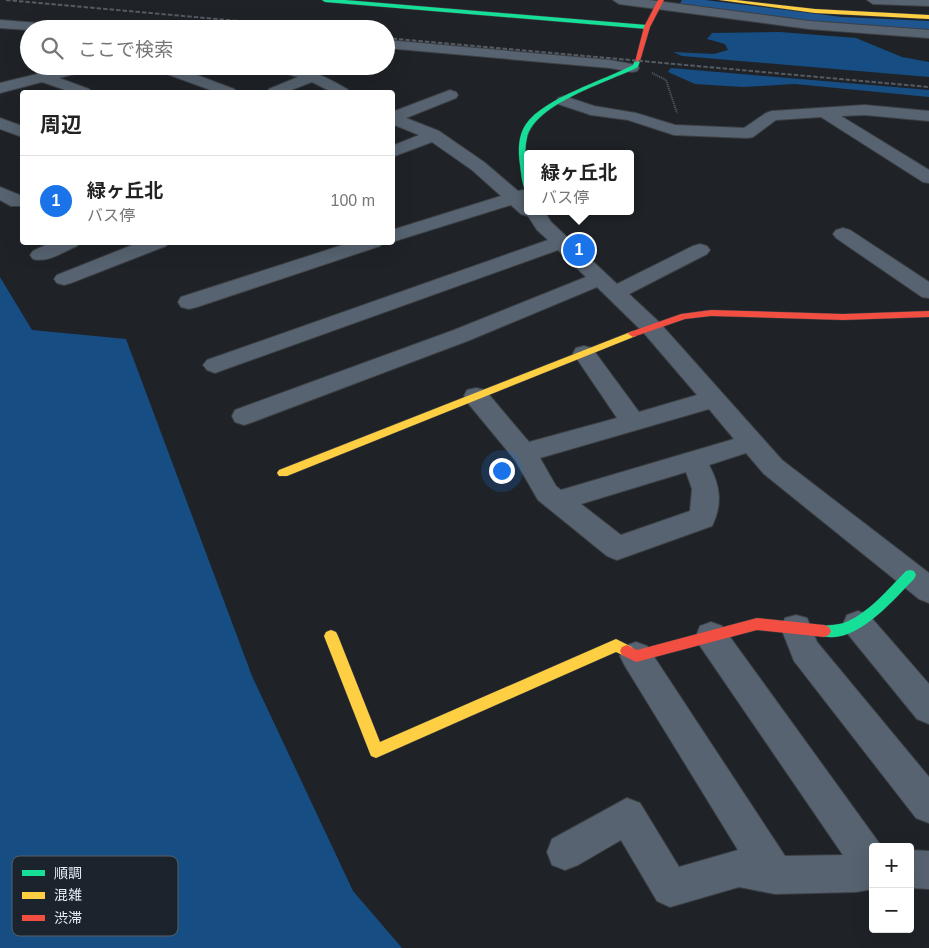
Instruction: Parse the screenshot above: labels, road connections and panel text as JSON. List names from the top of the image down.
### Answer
{
  "legend": ["順調", "混雑", "渋滞"],
  "page": {
    "search": "ここで検索",
    "heading": "周辺",
    "popup": ["緑ヶ丘北", "バス停"],
    "list": [
      {
        "mark": "1",
        "name": "緑ヶ丘北",
        "note": "バス停",
        "value": "100 m"
      }
    ],
    "pins": "1",
    "map_buttons": ["+", "−"]
  }
}
